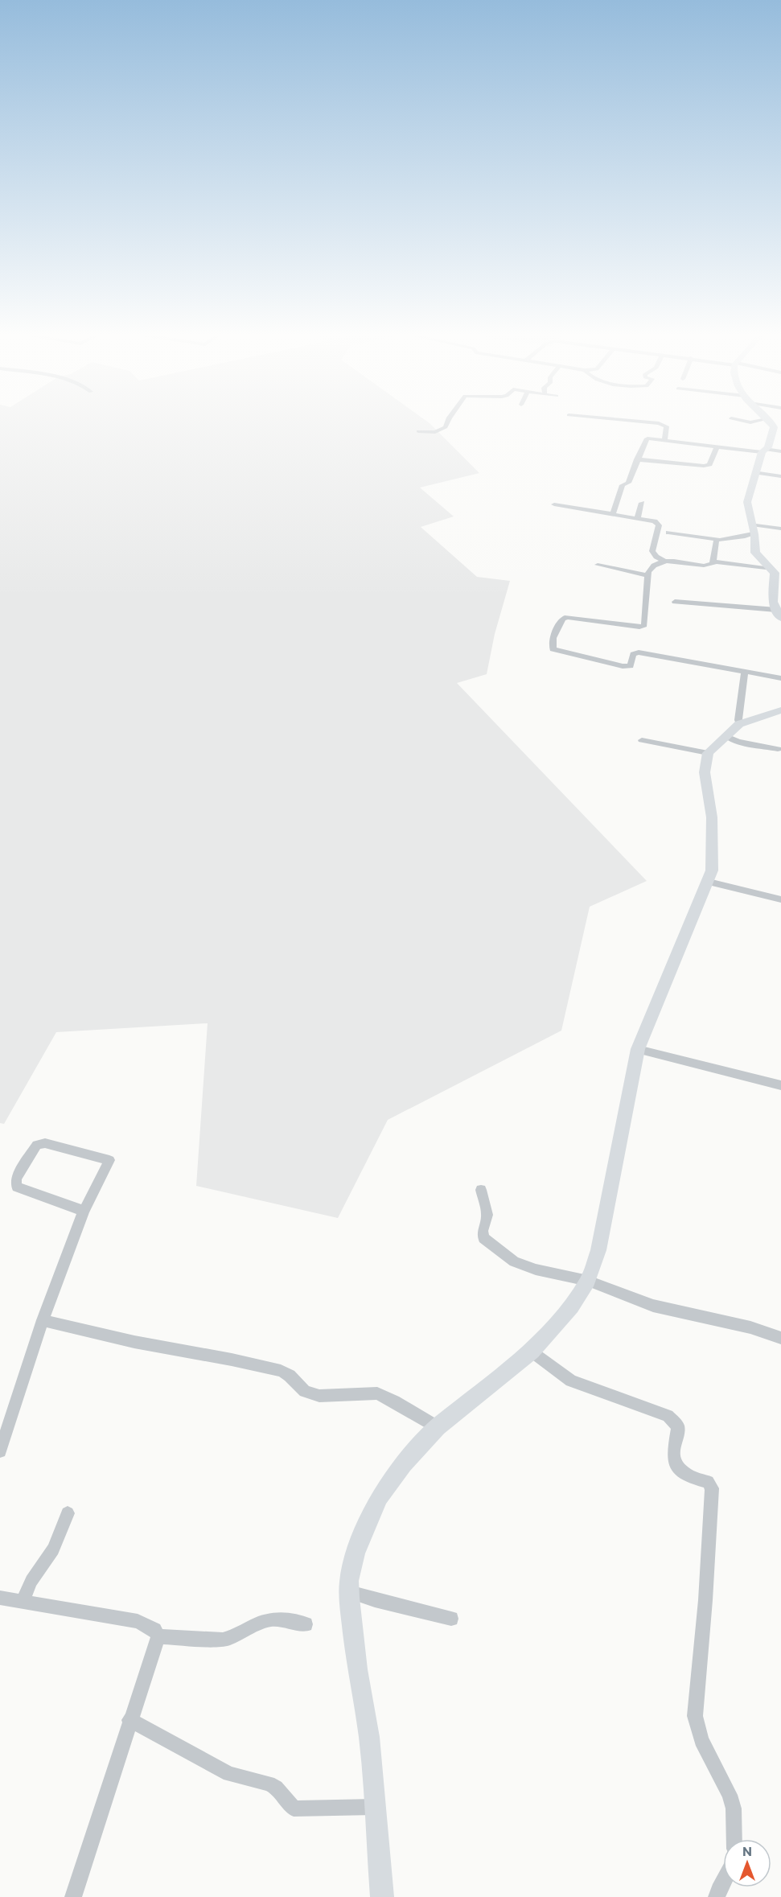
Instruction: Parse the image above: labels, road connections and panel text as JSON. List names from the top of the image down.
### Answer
{
  "north": "top"
}
